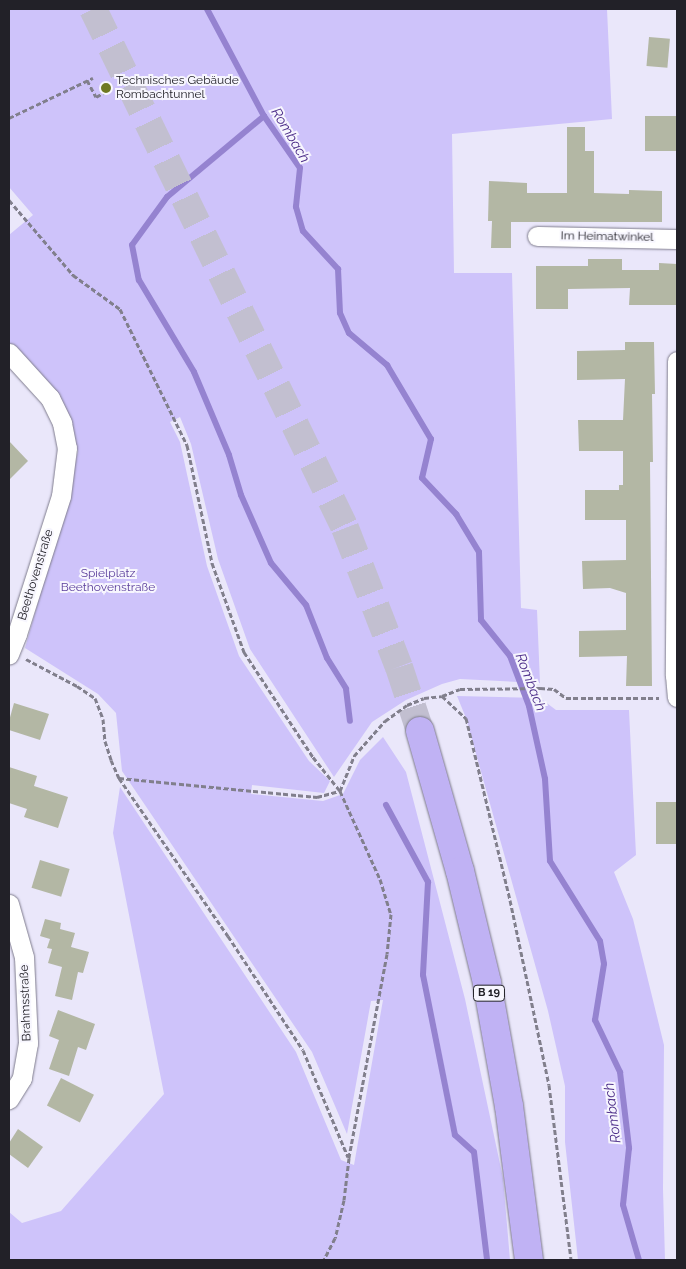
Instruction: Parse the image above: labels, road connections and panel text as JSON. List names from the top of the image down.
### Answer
{
  "streets": {
    "highway": ["B 19"],
    "street": ["Im Heimatwinkel", "Beethovenstraße", "Brahmsstraße"]
  },
  "water": ["Rombach"],
  "parks": ["Spielplatz Beethovenstraße"],
  "places": ["Technisches Gebäude Rombachtunnel"]
}
